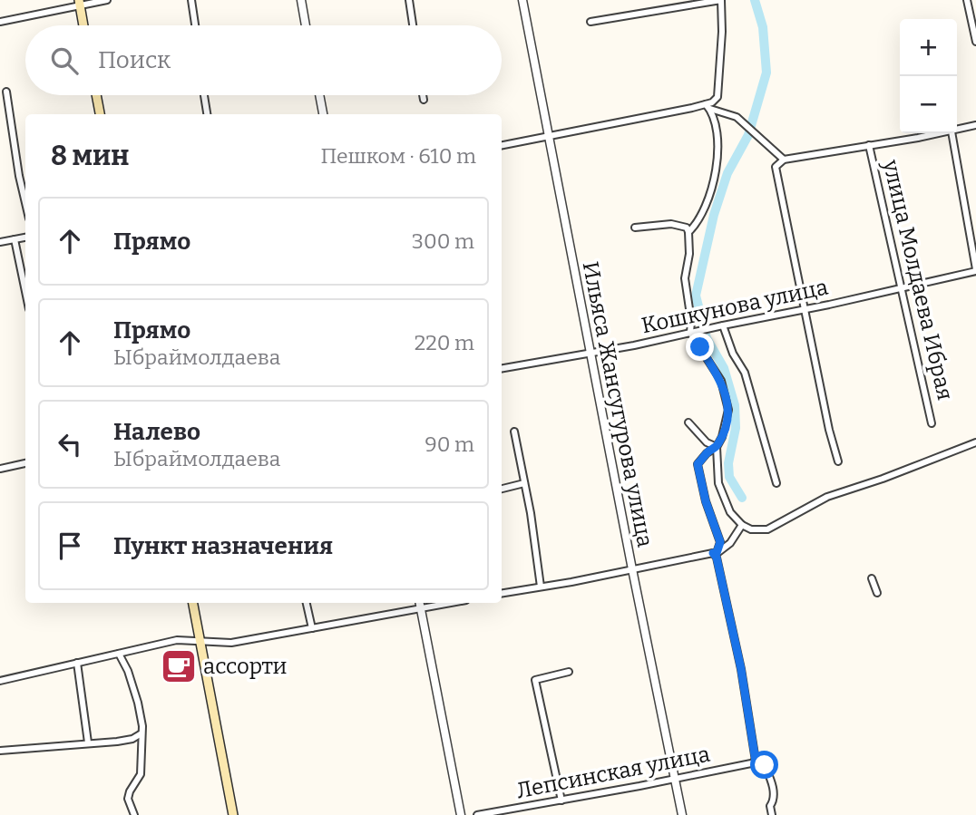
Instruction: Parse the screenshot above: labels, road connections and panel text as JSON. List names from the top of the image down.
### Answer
{
  "streets": {
    "street": [
      "улица Молдаева Ибрая",
      "Кошкунова улица",
      "Ильяса Жансугурова улица",
      "Лепсинская улица"
    ]
  },
  "crossings": [
    ["улица Молдаева Ибрая", "Кошкунова улица"],
    ["Кошкунова улица", "Ильяса Жансугурова улица"],
    ["Ильяса Жансугурова улица", "Лепсинская улица"]
  ],
  "places": {
    "cafe": ["ассорти"]
  },
  "page": {
    "map_buttons": ["+", "−"],
    "search": "Поиск",
    "heading": ["8 мин", "Пешком · 610 m"],
    "list": [
      ["Прямо", "300 m"],
      ["Прямо", "Ыбраймолдаева", "220 m"],
      ["Налево", "Ыбраймолдаева", "90 m"],
      "Пункт назначения"
    ]
  }
}
